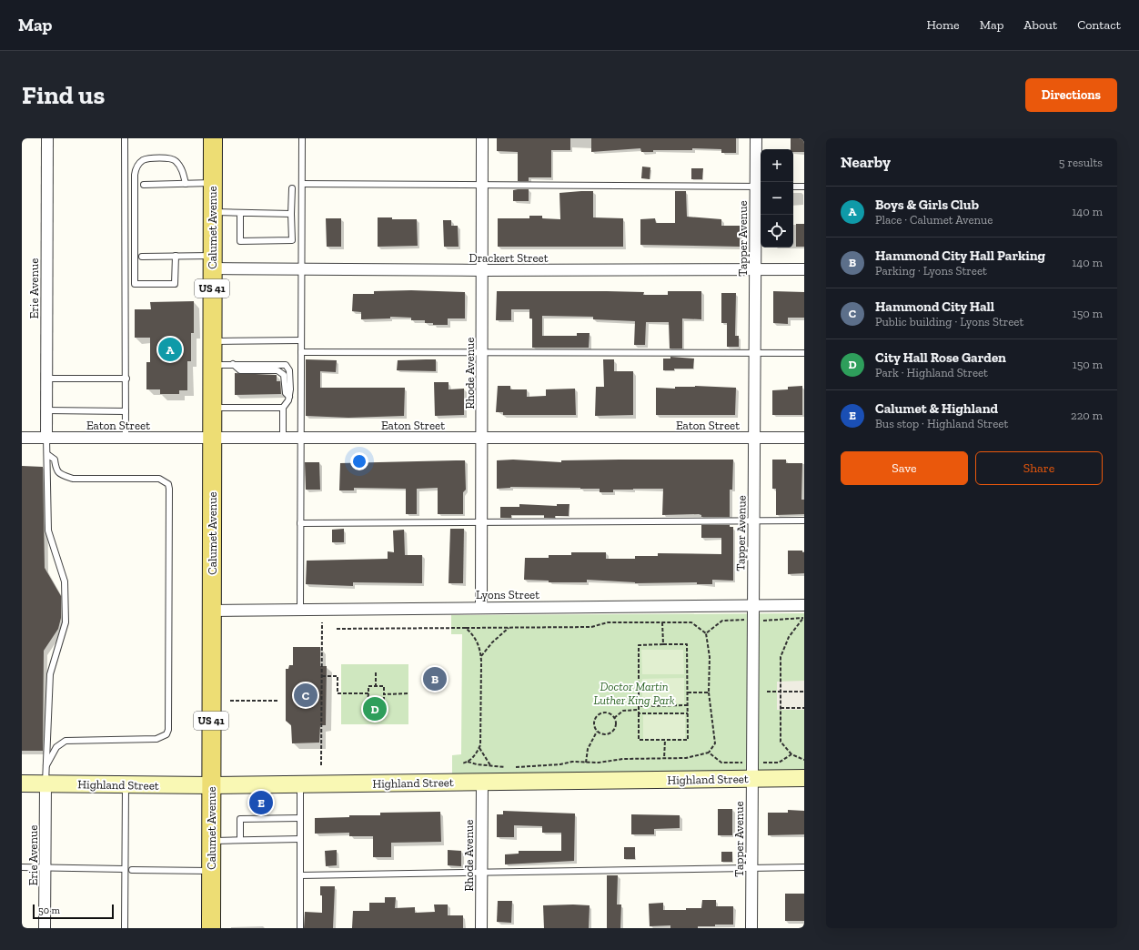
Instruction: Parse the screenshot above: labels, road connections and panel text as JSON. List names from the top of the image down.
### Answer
{
  "streets": {
    "main road": ["Calumet Avenue", "US 41"],
    "street": [
      "Tapper Avenue",
      "Drackert Street",
      "Erie Avenue",
      "Rhode Avenue",
      "Eaton Street",
      "Lyons Street",
      "Highland Street"
    ]
  },
  "crossings": [
    ["Calumet Avenue", "Drackert Street"],
    ["Calumet Avenue", "Eaton Street"],
    ["Calumet Avenue", "Lyons Street"],
    ["Calumet Avenue", "Highland Street"],
    ["Tapper Avenue", "Drackert Street"],
    ["Tapper Avenue", "Eaton Street"],
    ["Tapper Avenue", "Lyons Street"],
    ["Tapper Avenue", "Highland Street"],
    ["Drackert Street", "Rhode Avenue"],
    ["Erie Avenue", "Eaton Street"],
    ["Erie Avenue", "Highland Street"],
    ["Rhode Avenue", "Eaton Street"],
    ["Rhode Avenue", "Lyons Street"],
    ["Rhode Avenue", "Highland Street"]
  ],
  "parks": ["Doctor Martin Luther King Park"],
  "scale_bar": "50 m",
  "page": {
    "header": "Map",
    "nav": [
      "Home",
      "Map",
      "About",
      "Contact"
    ],
    "buttons": [
      "Directions",
      ["Save", "Share"]
    ],
    "title": "Find us",
    "heading": ["Nearby", "5 results"],
    "map_buttons": ["+", "−"],
    "list": [
      {
        "mark": "A",
        "name": "Boys & Girls Club",
        "note": "Place · Calumet Avenue",
        "value": "140 m"
      },
      {
        "mark": "B",
        "name": "Hammond City Hall Parking",
        "note": "Parking · Lyons Street",
        "value": "140 m"
      },
      {
        "mark": "C",
        "name": "Hammond City Hall",
        "note": "Public building · Lyons Street",
        "value": "150 m"
      },
      {
        "mark": "D",
        "name": "City Hall Rose Garden",
        "note": "Park · Highland Street",
        "value": "150 m"
      },
      {
        "mark": "E",
        "name": "Calumet & Highland",
        "note": "Bus stop · Highland Street",
        "value": "220 m"
      }
    ],
    "pins": [
      "A",
      "B",
      "C",
      "D",
      "E"
    ],
    "scale": "50 m"
  }
}
